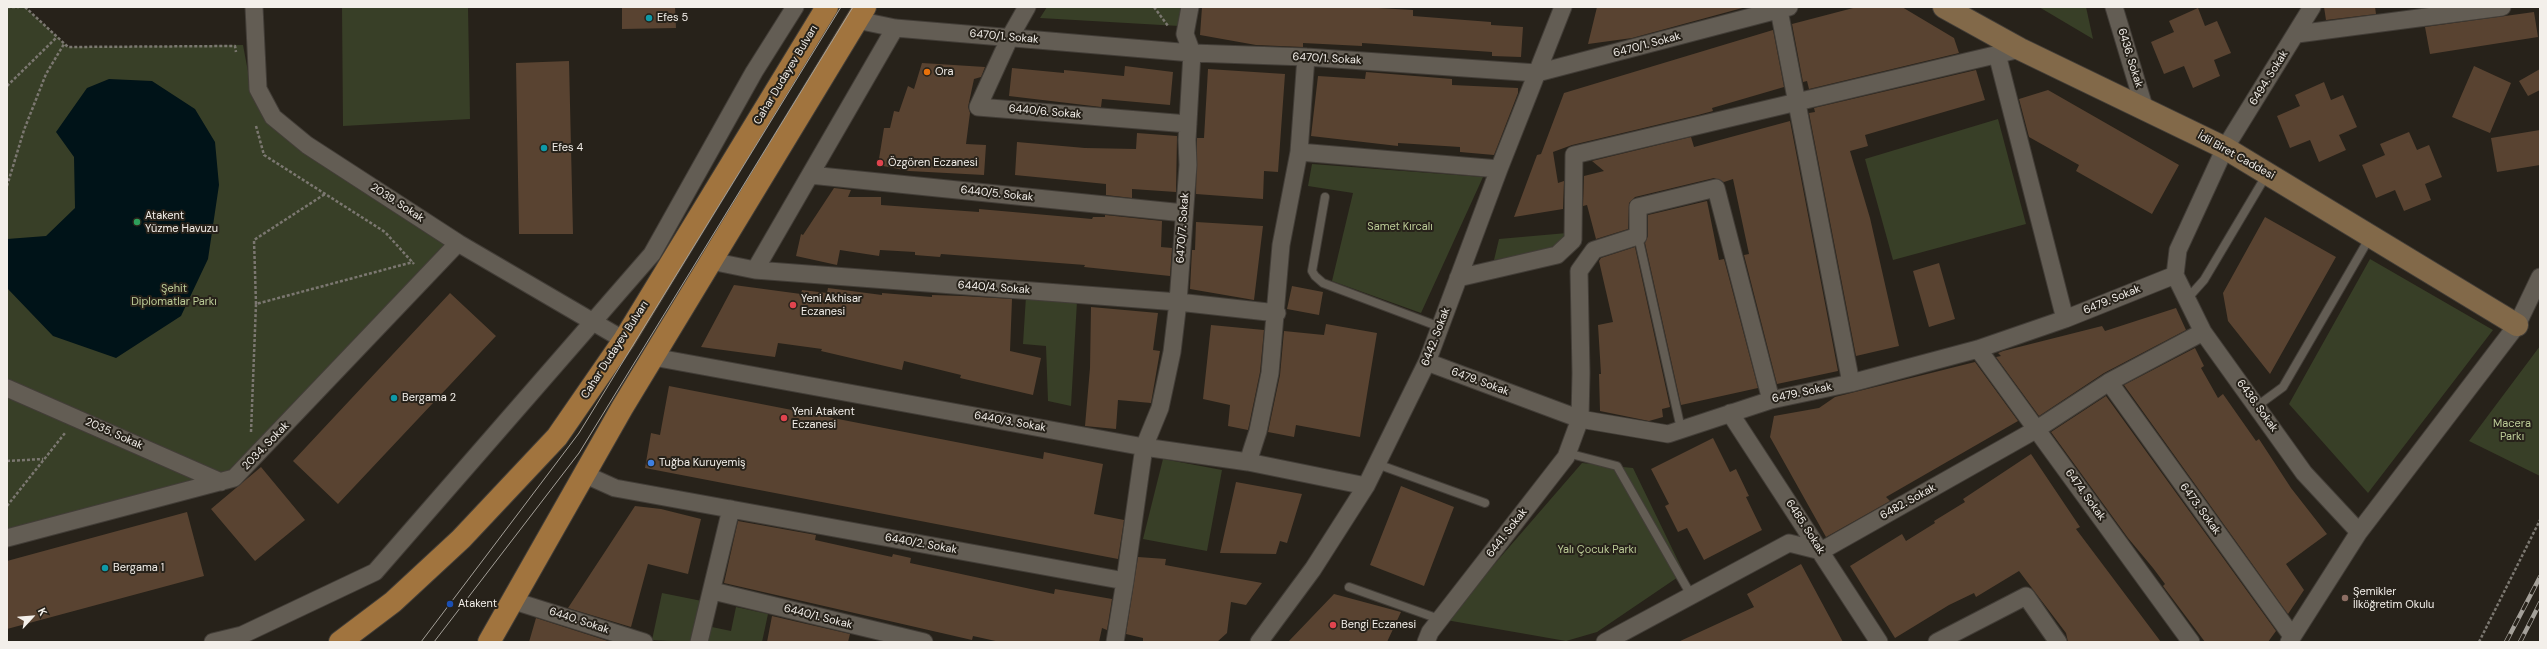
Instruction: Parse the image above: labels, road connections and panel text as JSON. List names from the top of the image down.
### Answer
{
  "streets": {
    "main road": ["Cahar Dudayev Bulvarı"],
    "street": [
      "6470/1. Sokak",
      "6436. Sokak",
      "6494. Sokak",
      "6440/6. Sokak",
      "İdil Biret Caddesi",
      "6440/5. Sokak",
      "2039. Sokak",
      "6470/7. Sokak",
      "6440/4. Sokak",
      "6479. Sokak",
      "6442. Sokak",
      "6440/3. Sokak",
      "2035. Sokak",
      "2034. Sokak",
      "6474. Sokak",
      "6482. Sokak",
      "6473. Sokak",
      "6485. Sokak",
      "6441. Sokak",
      "6440/2. Sokak",
      "6440/1. Sokak",
      "6440. Sokak"
    ]
  },
  "crossings": [
    ["6470/1. Sokak", "6440/6. Sokak"],
    ["6470/1. Sokak", "6470/7. Sokak"],
    ["6470/1. Sokak", "6442. Sokak"],
    ["6436. Sokak", "İdil Biret Caddesi"],
    ["6436. Sokak", "6479. Sokak"],
    ["6436. Sokak", "6482. Sokak"],
    ["Cahar Dudayev Bulvarı", "2039. Sokak"],
    ["6494. Sokak", "İdil Biret Caddesi"],
    ["6440/6. Sokak", "6470/7. Sokak"],
    ["6440/5. Sokak", "6470/7. Sokak"],
    ["2039. Sokak", "2034. Sokak"],
    ["6470/7. Sokak", "6440/4. Sokak"],
    ["6470/7. Sokak", "6440/3. Sokak"],
    ["6479. Sokak", "6442. Sokak"],
    ["6479. Sokak", "6474. Sokak"],
    ["6479. Sokak", "6485. Sokak"],
    ["6479. Sokak", "6441. Sokak"],
    ["6442. Sokak", "6440/3. Sokak"],
    ["2035. Sokak", "2034. Sokak"],
    ["6474. Sokak", "6482. Sokak"],
    ["6482. Sokak", "6473. Sokak"],
    ["6482. Sokak", "6485. Sokak"]
  ],
  "parks": [
    "Samet Kırcalı",
    "Şehit Diplomatlar Parkı",
    "Macera Parkı",
    "Yalı Çocuk Parkı"
  ],
  "places": [
    "Efes 5",
    "Ora",
    "Efes 4",
    "Özgören Eczanesi",
    "Atakent Yüzme Havuzu",
    "Yeni Akhisar Eczanesi",
    "Bergama 2",
    "Yeni Atakent Eczanesi",
    "Tuğba Kuruyemiş",
    "Bergama 1",
    "Şemikler İlköğretim Okulu",
    "Atakent",
    "Bengi Eczanesi"
  ],
  "north": "top right"
}
